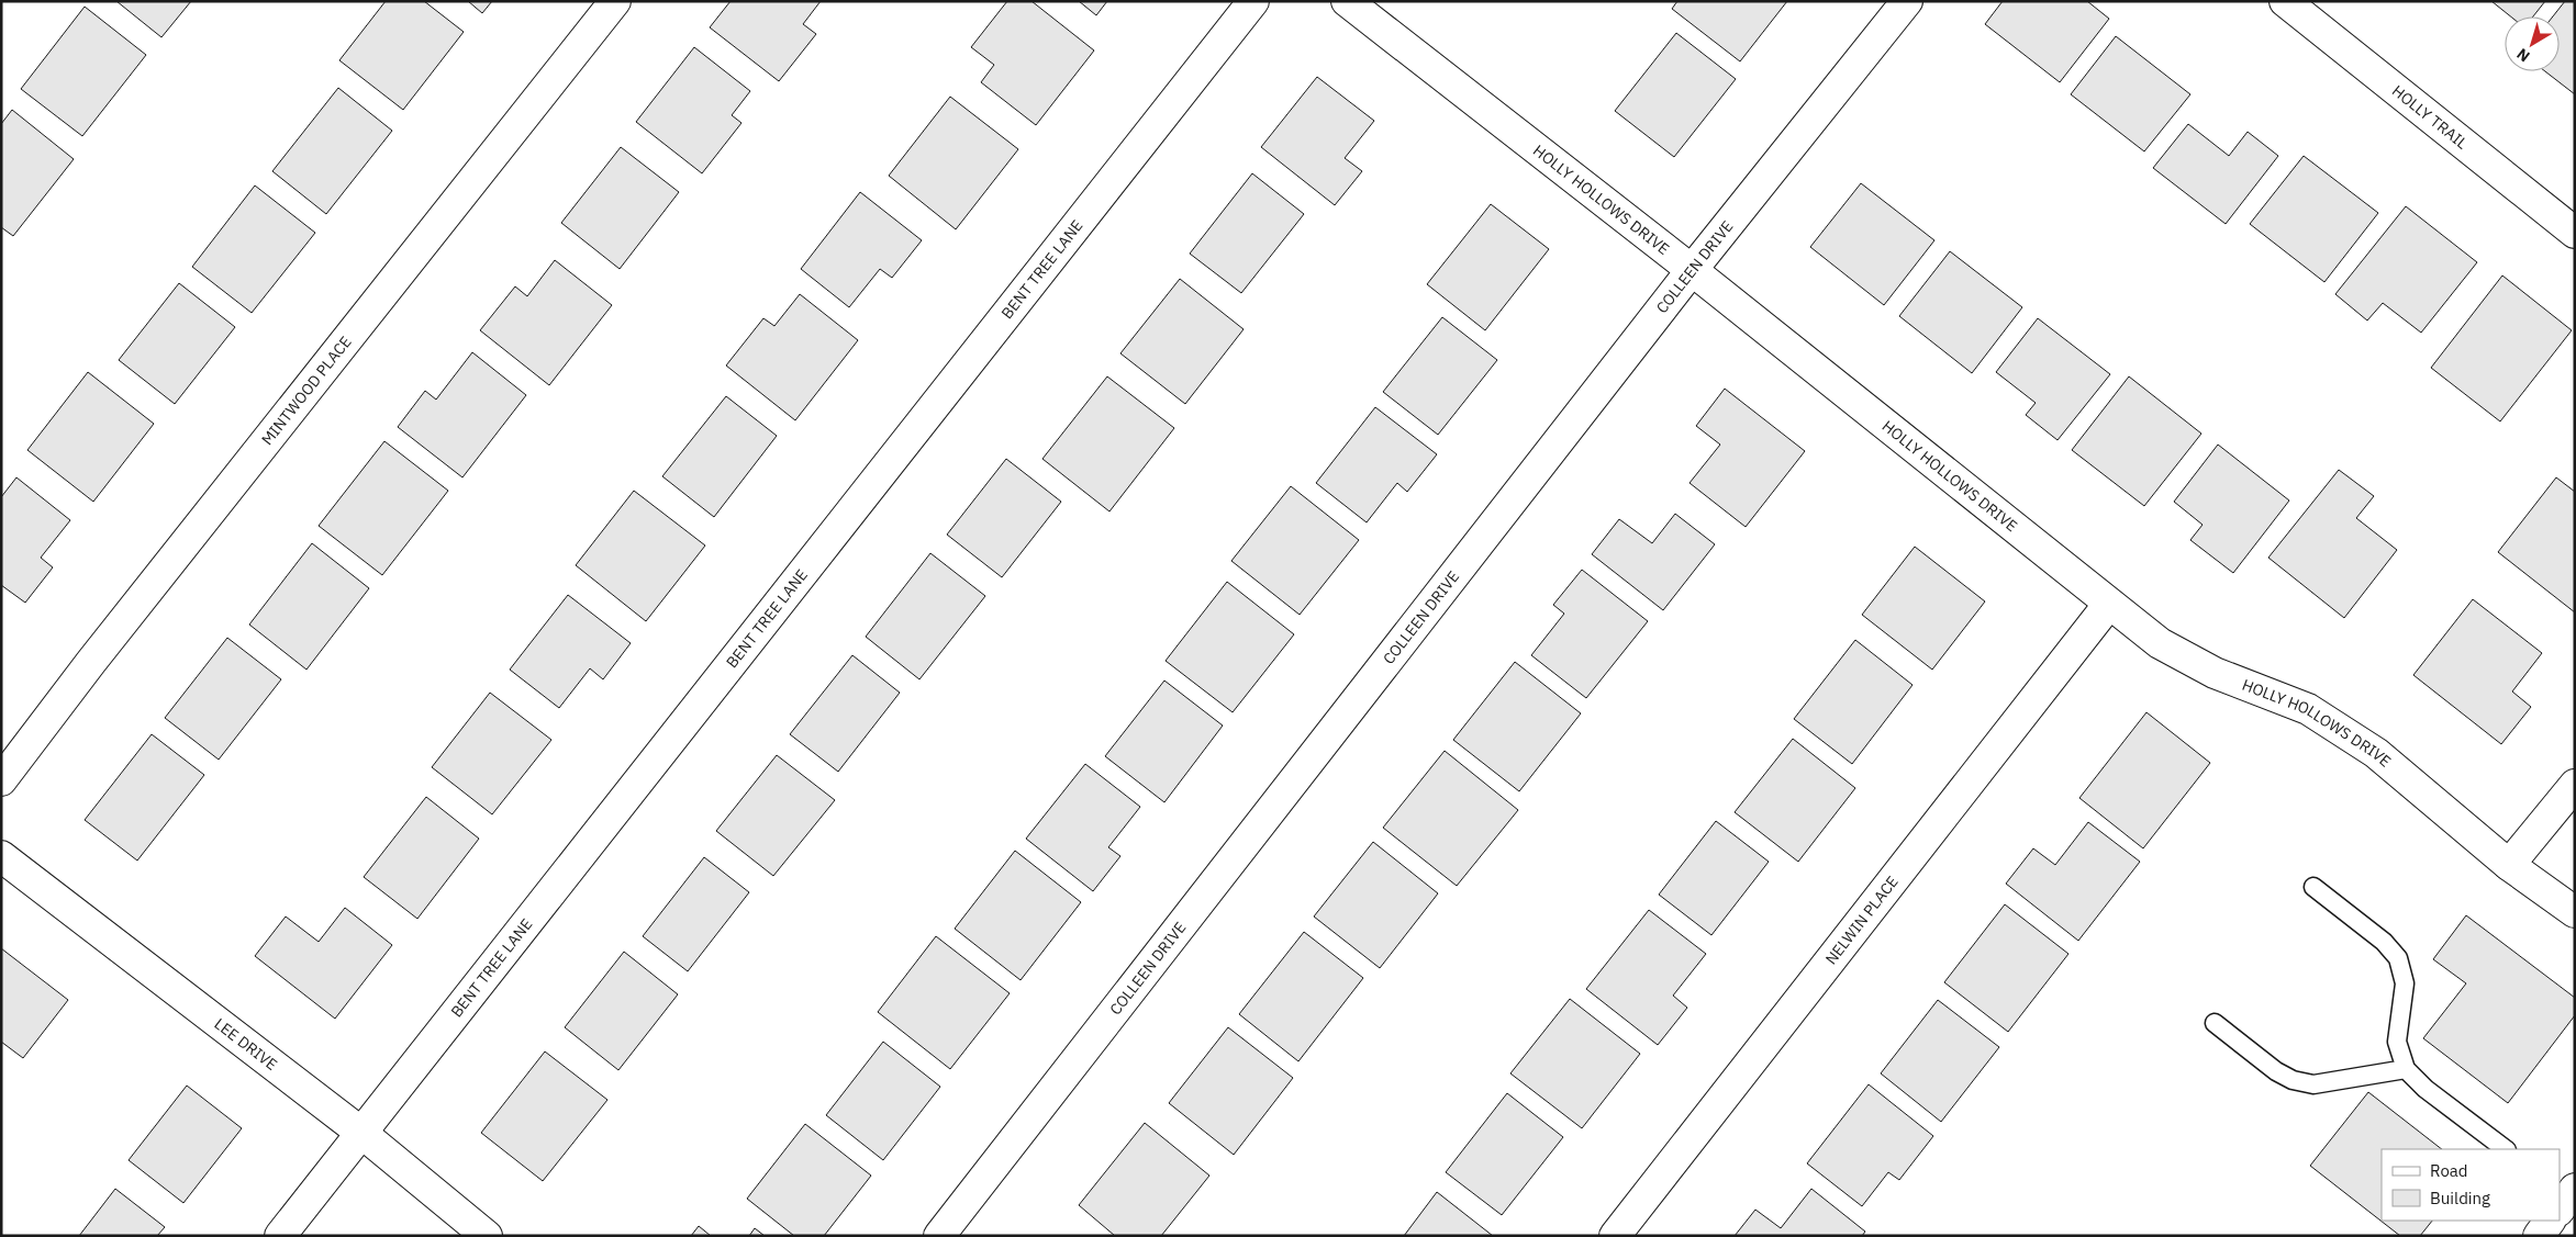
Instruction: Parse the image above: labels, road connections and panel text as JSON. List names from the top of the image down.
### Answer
{
  "streets": {
    "street": [
      "HOLLY TRAIL",
      "HOLLY HOLLOWS DRIVE",
      "COLLEEN DRIVE",
      "BENT TREE LANE",
      "MINTWOOD PLACE",
      "NELWIN PLACE",
      "LEE DRIVE"
    ]
  },
  "crossings": [
    ["HOLLY HOLLOWS DRIVE", "COLLEEN DRIVE"],
    ["HOLLY HOLLOWS DRIVE", "NELWIN PLACE"],
    ["BENT TREE LANE", "LEE DRIVE"]
  ],
  "legend": ["Road", "Building"],
  "north": "bottom left"
}
